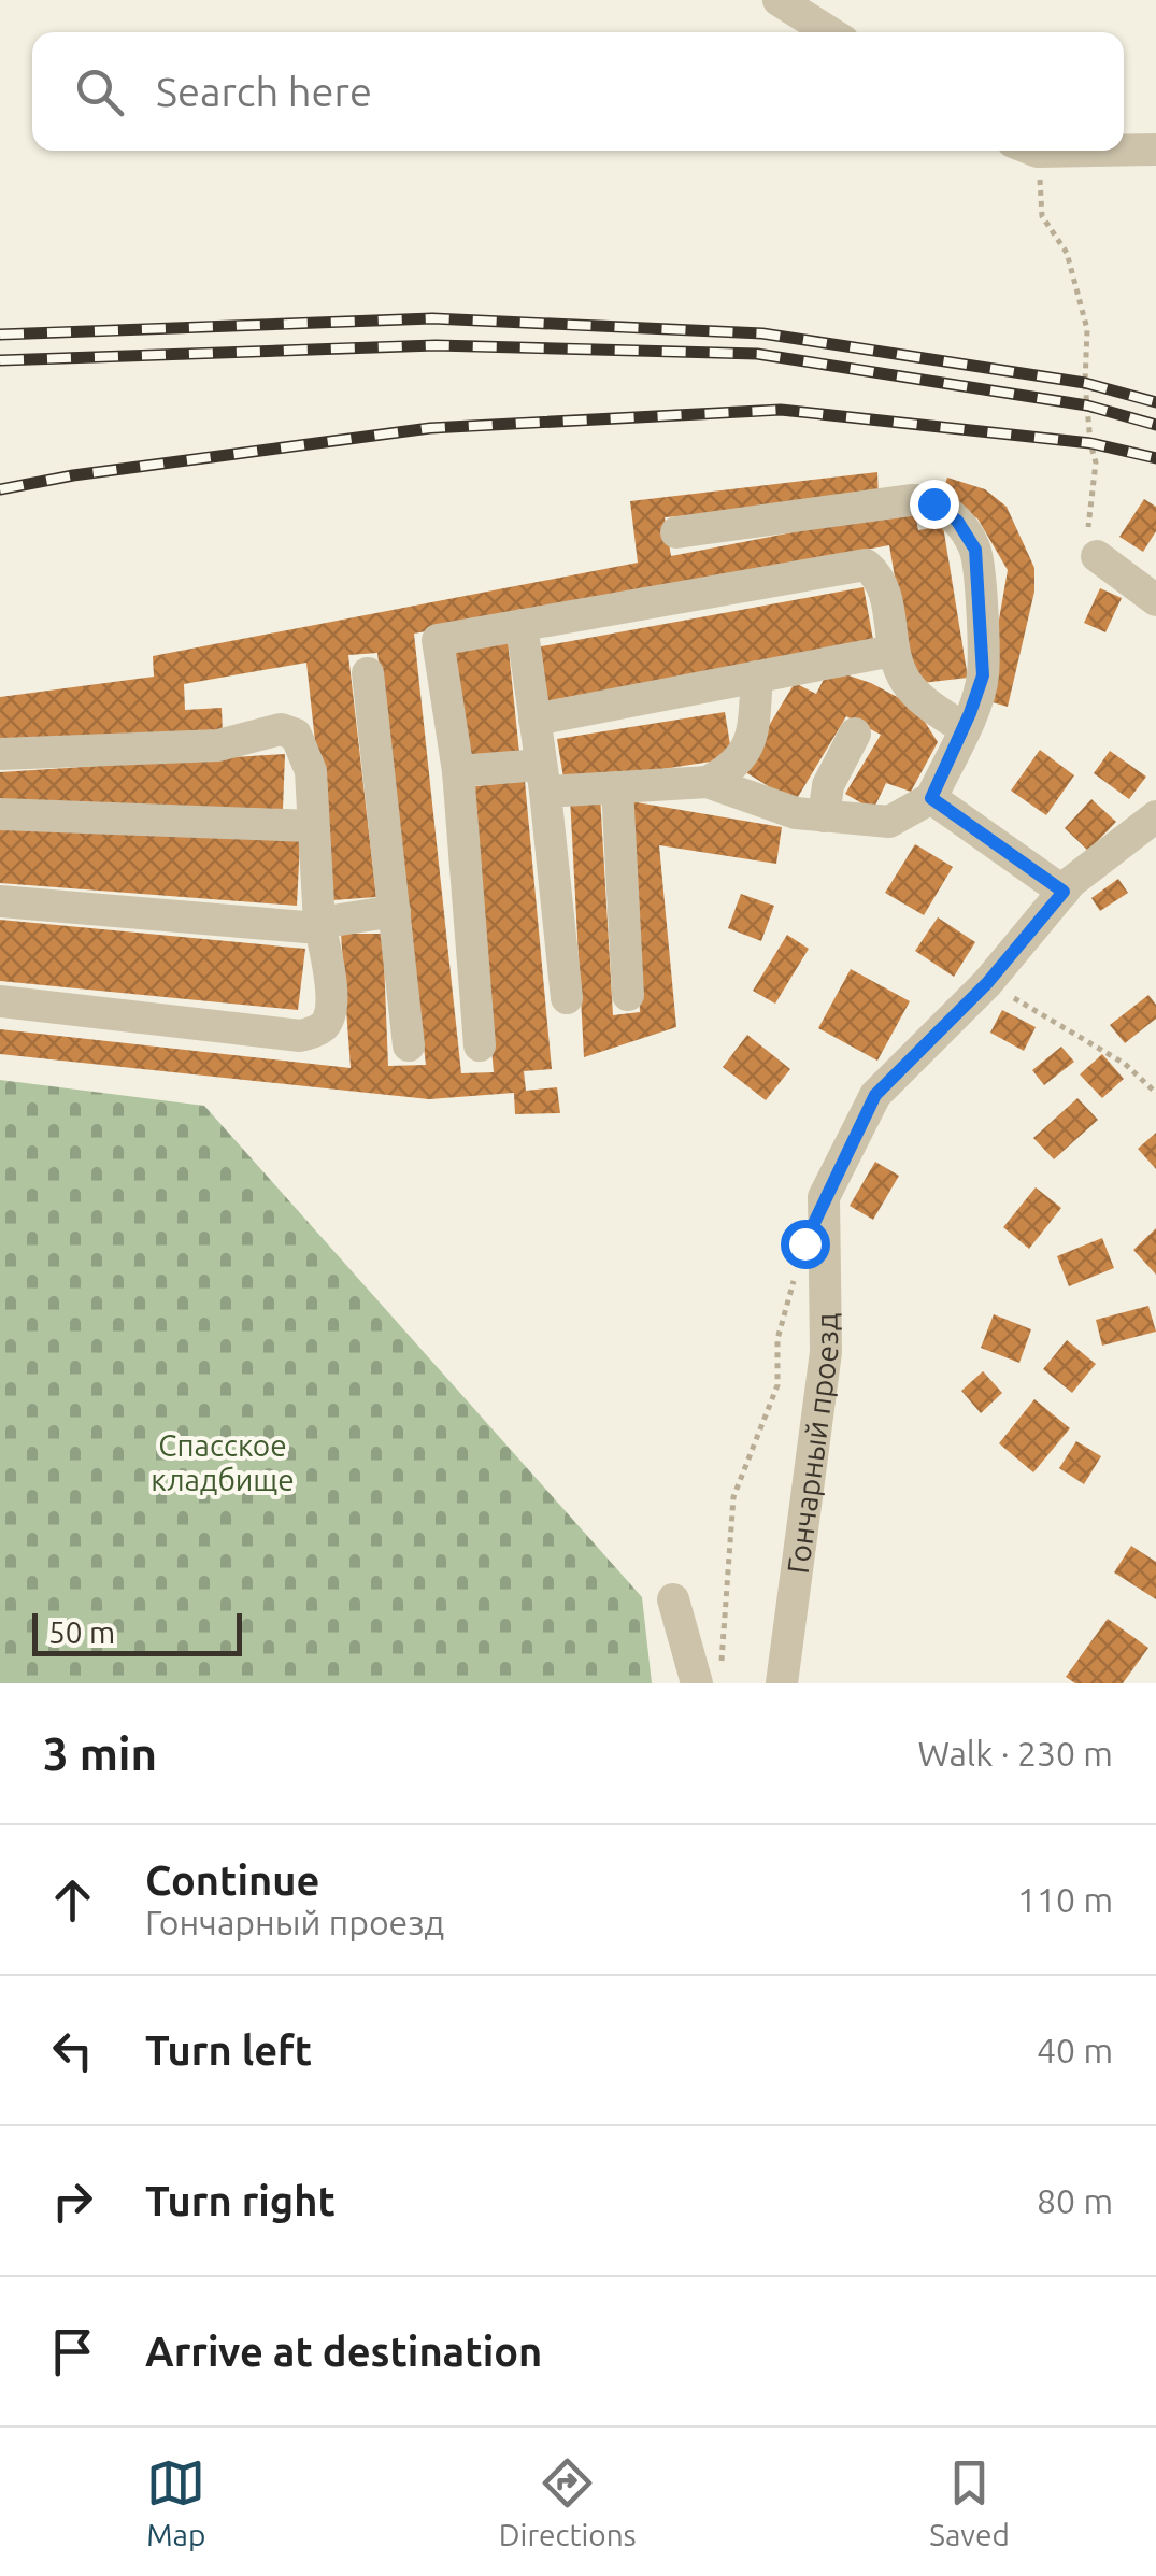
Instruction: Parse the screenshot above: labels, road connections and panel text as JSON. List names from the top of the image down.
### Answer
{
  "streets": {
    "street": ["Гончарный проезд"]
  },
  "parks": ["Спасское кладбище"],
  "scale_bar": "50 m",
  "page": {
    "search": "Search here",
    "scale": "50 m",
    "heading": ["3 min", "Walk · 230 m"],
    "list": [
      ["Continue", "Гончарный проезд", "110 m"],
      ["Turn left", "40 m"],
      ["Turn right", "80 m"],
      "Arrive at destination"
    ],
    "nav": ["Map", "Directions", "Saved"]
  }
}
